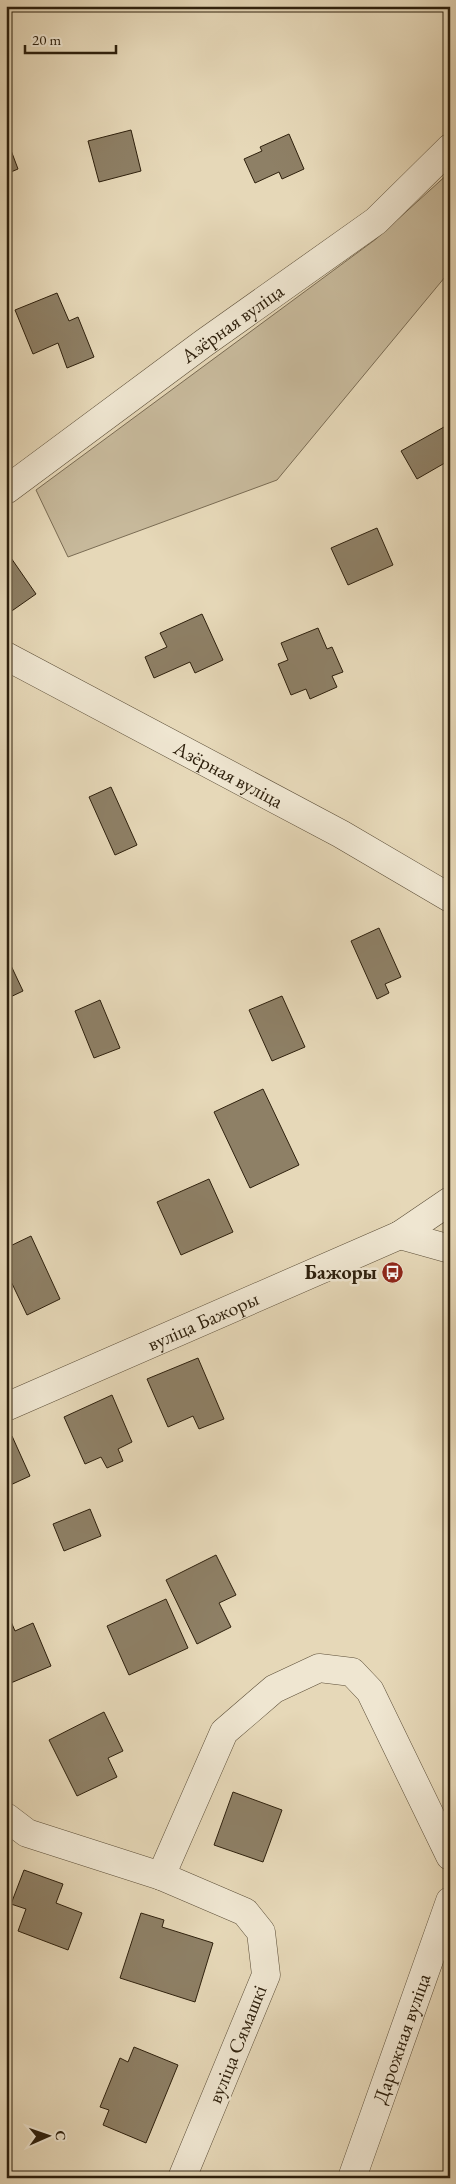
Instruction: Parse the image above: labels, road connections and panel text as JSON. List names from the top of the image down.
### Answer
{
  "streets": {
    "street": [
      "Азёрная вуліца",
      "вуліца Бажоры",
      "Дарожная вуліца",
      "вуліца Сямашкі"
    ]
  },
  "places": {
    "bus stop": ["Бажоры"]
  },
  "scale_bar": "20 m",
  "north": "right"
}
